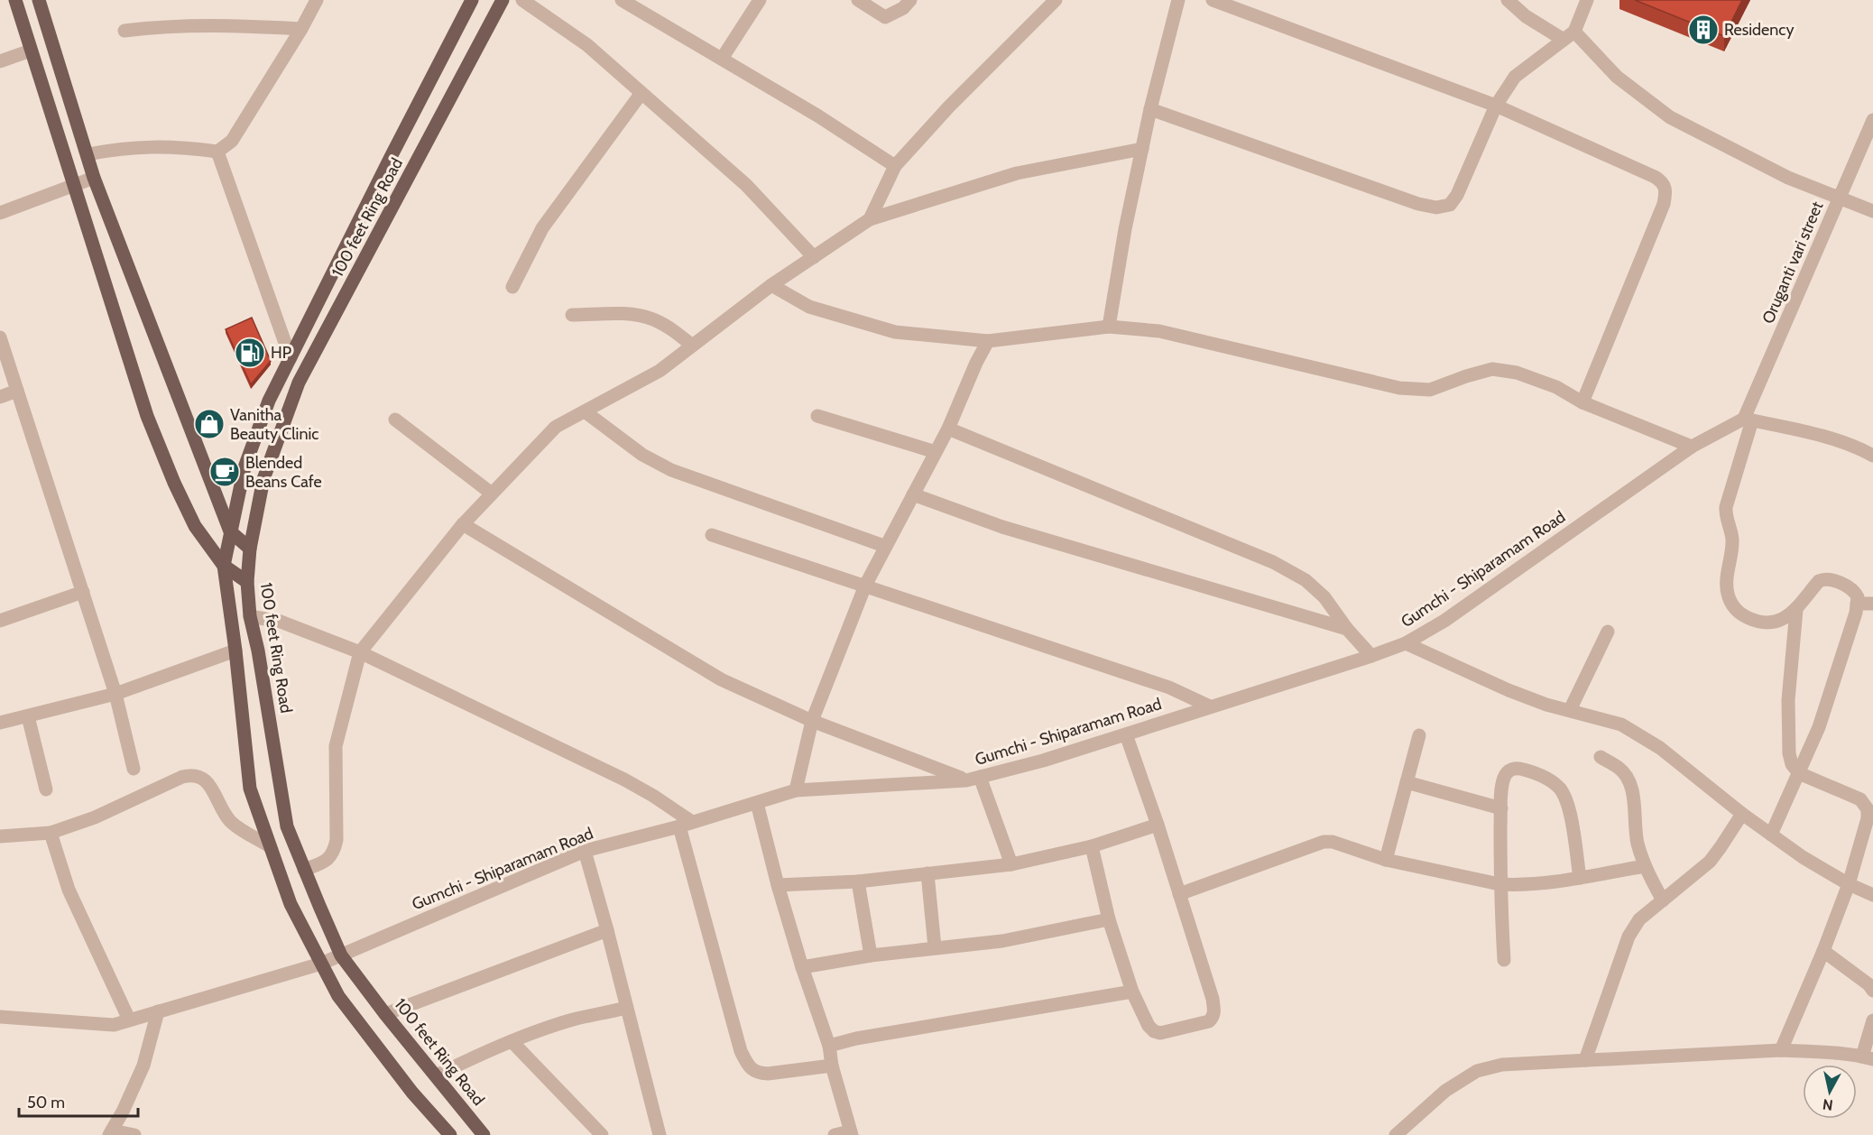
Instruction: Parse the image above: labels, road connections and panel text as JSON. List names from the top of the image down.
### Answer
{
  "streets": {
    "main road": ["100 feet Ring Road"],
    "street": ["Oruganti vari street", "Gumchi - Shiparamam Road"]
  },
  "crossings": [
    ["100 feet Ring Road", "Gumchi - Shiparamam Road"],
    ["Oruganti vari street", "Gumchi - Shiparamam Road"]
  ],
  "places": {
    "building": ["Residency"],
    "fuel station": ["HP"],
    "shop": ["Vanitha Beauty Clinic"],
    "cafe": ["Blended Beans Cafe"]
  },
  "scale_bar": "50 m",
  "north": "bottom"
}
